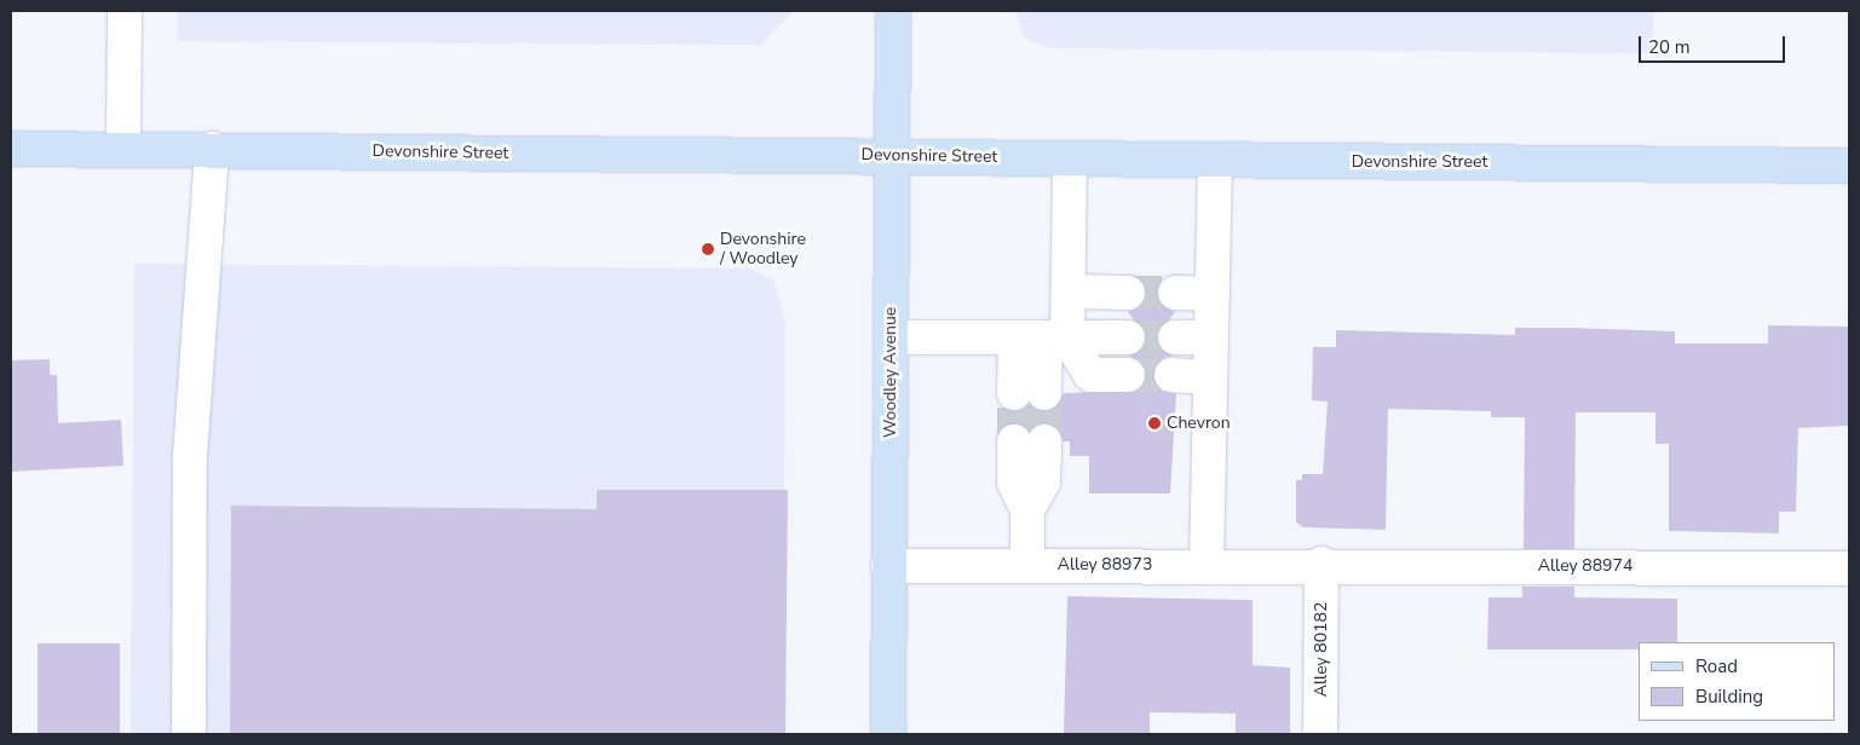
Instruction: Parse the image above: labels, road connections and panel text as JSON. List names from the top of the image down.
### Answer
{
  "streets": {
    "main road": ["Devonshire Street", "Woodley Avenue"],
    "lane": ["Alley 88973", "Alley 88974", "Alley 80182"]
  },
  "crossings": [
    ["Devonshire Street", "Woodley Avenue"],
    ["Woodley Avenue", "Alley 88973"],
    ["Alley 88973", "Alley 88974"],
    ["Alley 88973", "Alley 80182"],
    ["Alley 88974", "Alley 80182"]
  ],
  "places": ["Devonshire / Woodley", "Chevron"],
  "legend": ["Road", "Building"],
  "scale_bar": "20 m"
}
